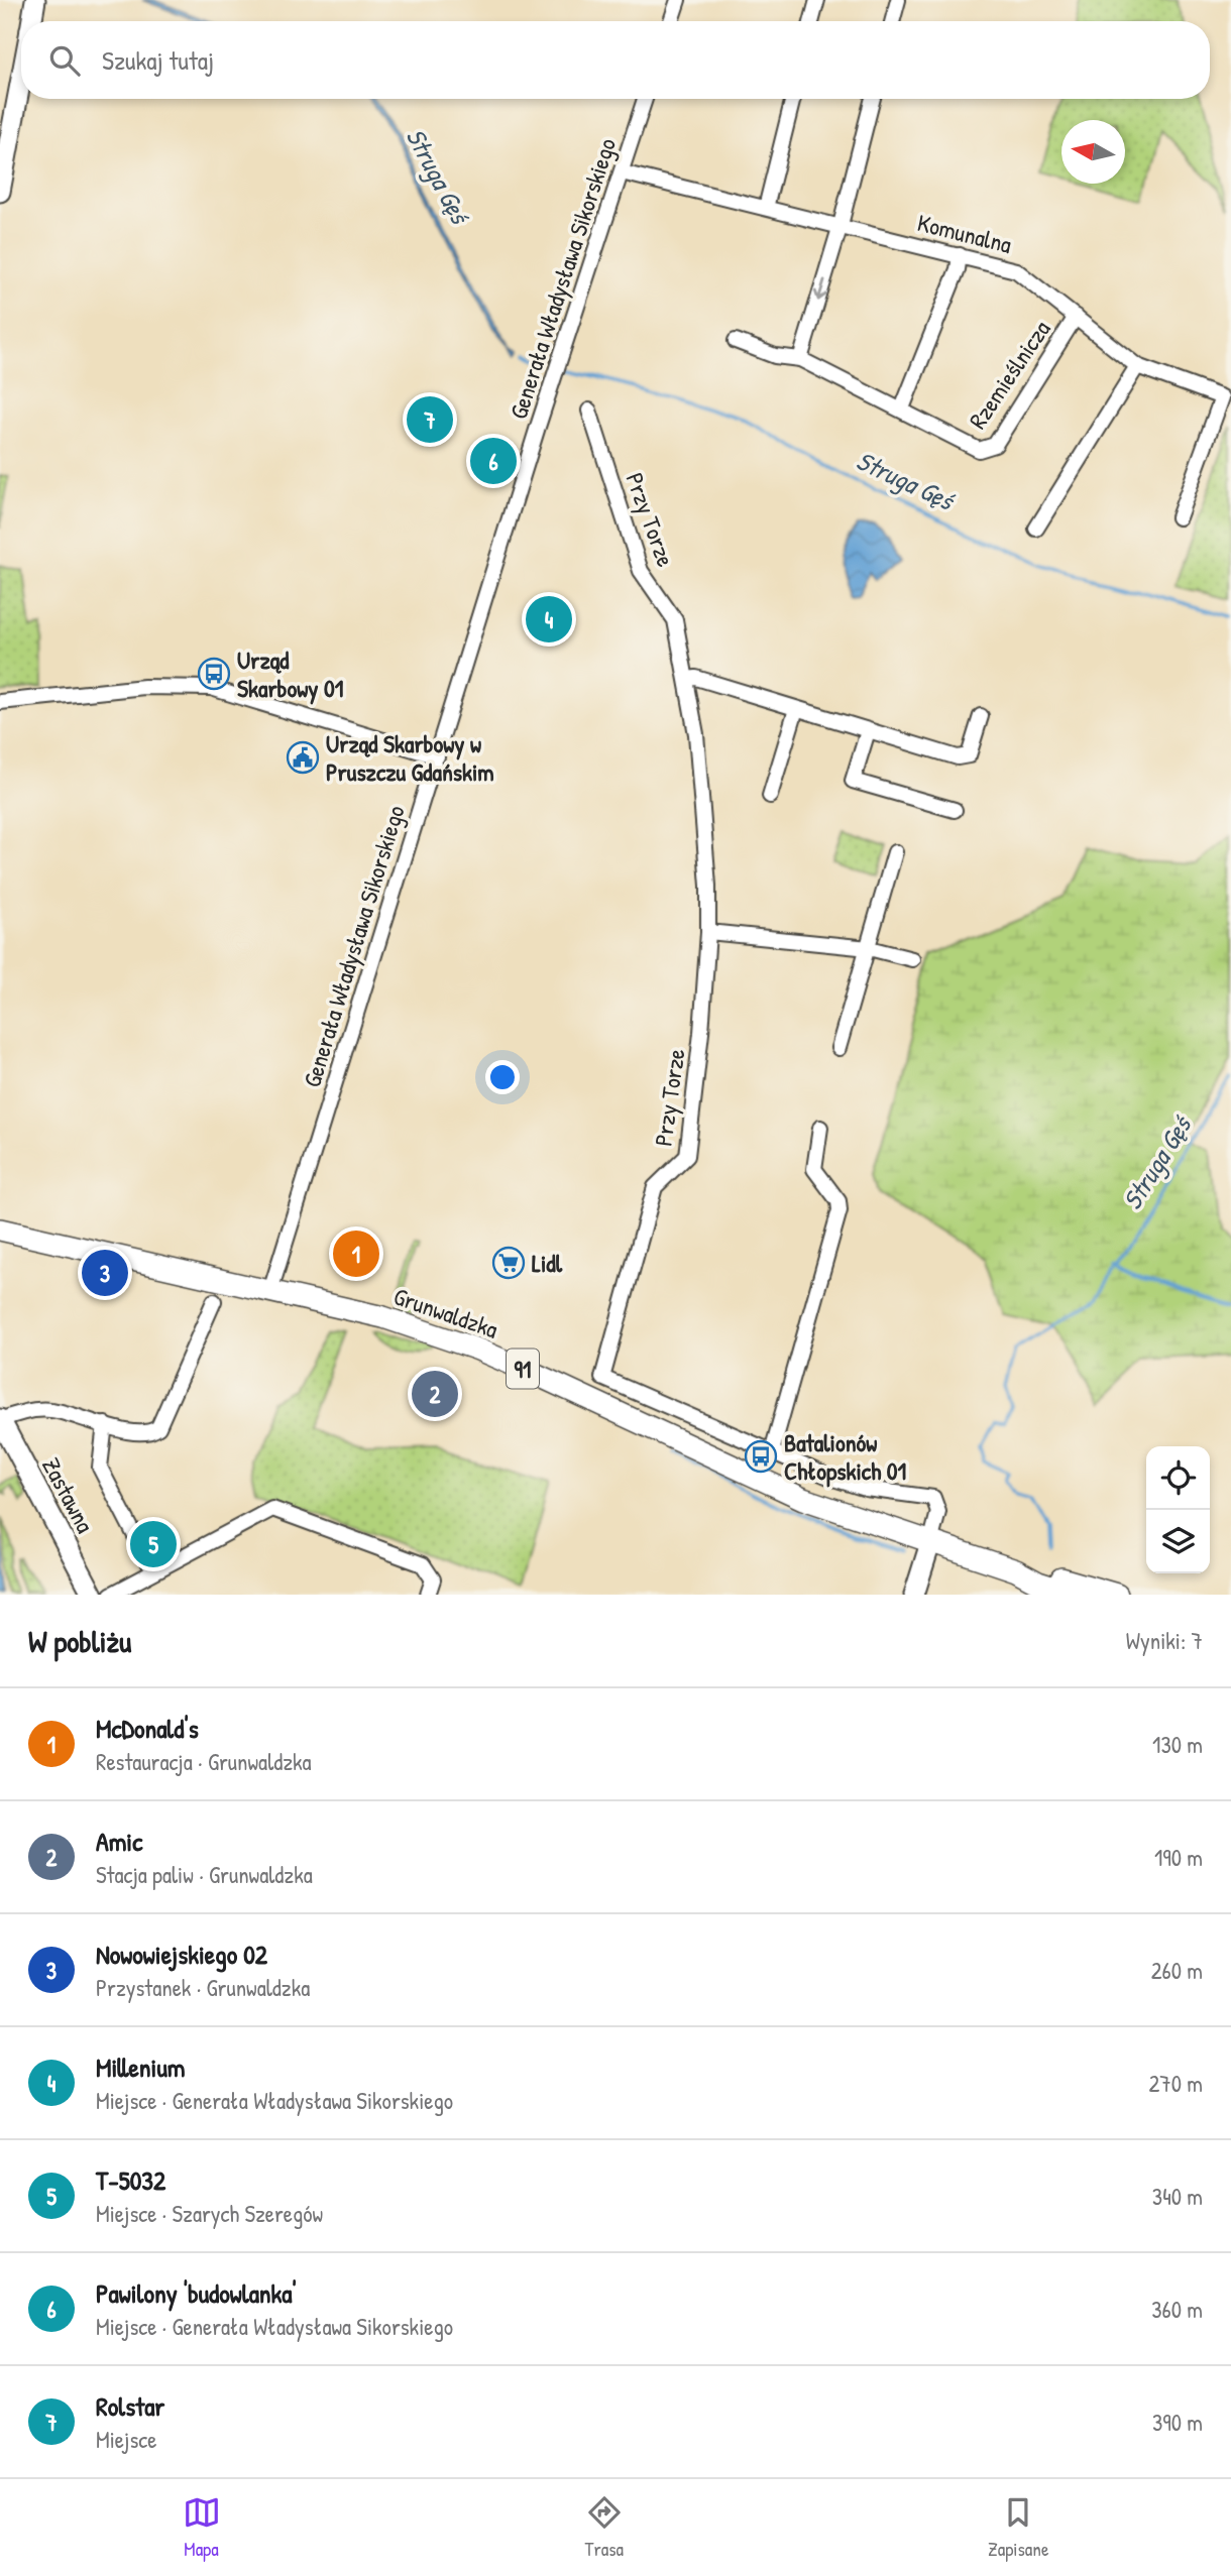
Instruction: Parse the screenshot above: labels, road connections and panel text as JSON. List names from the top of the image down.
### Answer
{
  "streets": {
    "main road": ["Grunwaldzka", "91"],
    "street": [
      "Komunalna",
      "Generała Władysława Sikorskiego",
      "Rzemieślnicza",
      "Przy Torze",
      "Zastawna"
    ]
  },
  "crossings": [
    ["Komunalna", "Generała Władysława Sikorskiego"],
    ["Komunalna", "Rzemieślnicza"],
    ["Generała Władysława Sikorskiego", "Grunwaldzka"]
  ],
  "water": ["Struga Gęś"],
  "places": {
    "bus stop": ["Urząd Skarbowy 01", "Batalionów Chłopskich 01"],
    "public building": ["Urząd Skarbowy w Pruszczu Gdańskim"],
    "supermarket": ["Lidl"]
  },
  "north": "left",
  "page": {
    "search": "Szukaj tutaj",
    "pins": [
      "7",
      "6",
      "4",
      "1",
      "3",
      "2",
      "5"
    ],
    "heading": ["W pobliżu", "Wyniki: 7"],
    "list": [
      {
        "mark": "1",
        "name": "McDonald's",
        "note": "Restauracja · Grunwaldzka",
        "value": "130 m"
      },
      {
        "mark": "2",
        "name": "Amic",
        "note": "Stacja paliw · Grunwaldzka",
        "value": "190 m"
      },
      {
        "mark": "3",
        "name": "Nowowiejskiego 02",
        "note": "Przystanek · Grunwaldzka",
        "value": "260 m"
      },
      {
        "mark": "4",
        "name": "Millenium",
        "note": "Miejsce · Generała Władysława Sikorskiego",
        "value": "270 m"
      },
      {
        "mark": "5",
        "name": "T-5032",
        "note": "Miejsce · Szarych Szeregów",
        "value": "340 m"
      },
      {
        "mark": "6",
        "name": "Pawilony 'budowlanka'",
        "note": "Miejsce · Generała Władysława Sikorskiego",
        "value": "360 m"
      },
      {
        "mark": "7",
        "name": "Rolstar",
        "note": "Miejsce",
        "value": "390 m"
      }
    ],
    "nav": ["Mapa", "Trasa", "Zapisane"]
  }
}
